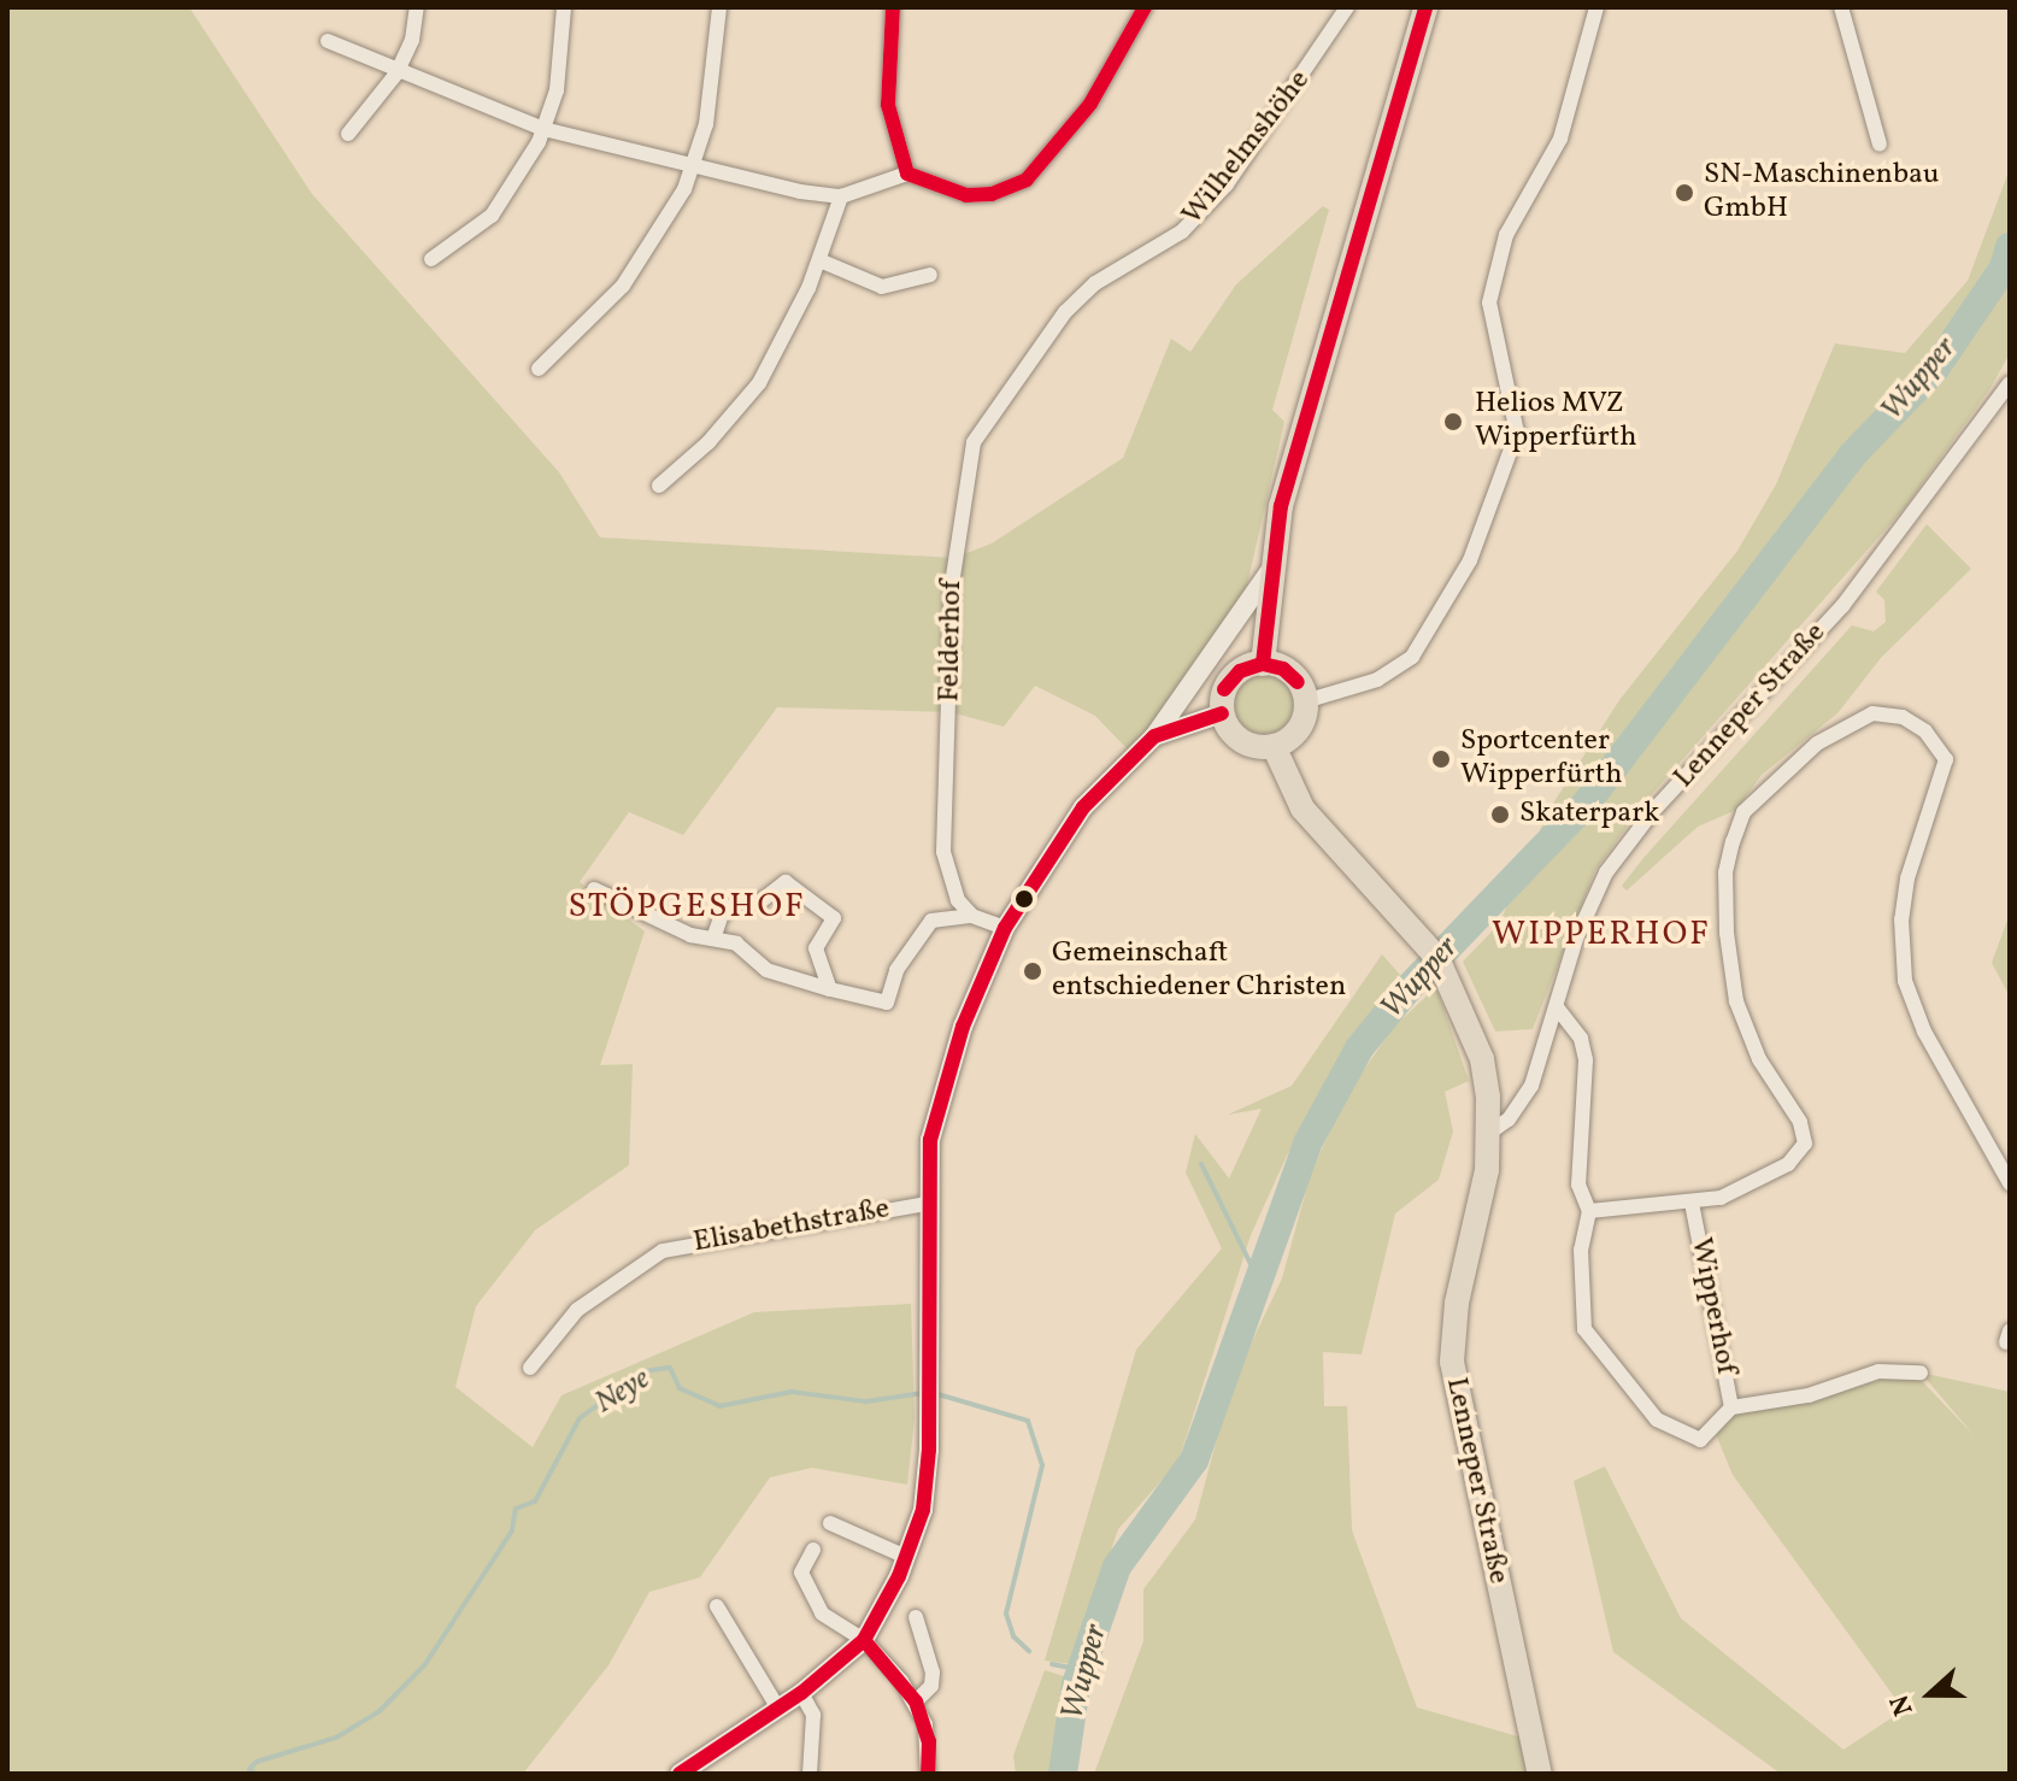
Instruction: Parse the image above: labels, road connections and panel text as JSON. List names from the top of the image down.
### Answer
{
  "streets": {
    "main road": ["Lenneper Straße"],
    "street": [
      "Wilhelmshöhe",
      "Felderhof",
      "Elisabethstraße",
      "Wipperhof"
    ]
  },
  "crossings": [
    ["Wilhelmshöhe", "Felderhof"]
  ],
  "districts": ["STÖPGESHOF", "WIPPERHOF"],
  "water": ["Wupper", "Neye"],
  "places": [
    "SN-Maschinenbau GmbH",
    "Helios MVZ Wipperfürth",
    "Sportcenter Wipperfürth",
    "Skaterpark",
    "Gemeinschaft entschiedener Christen"
  ],
  "north": "left"
}
